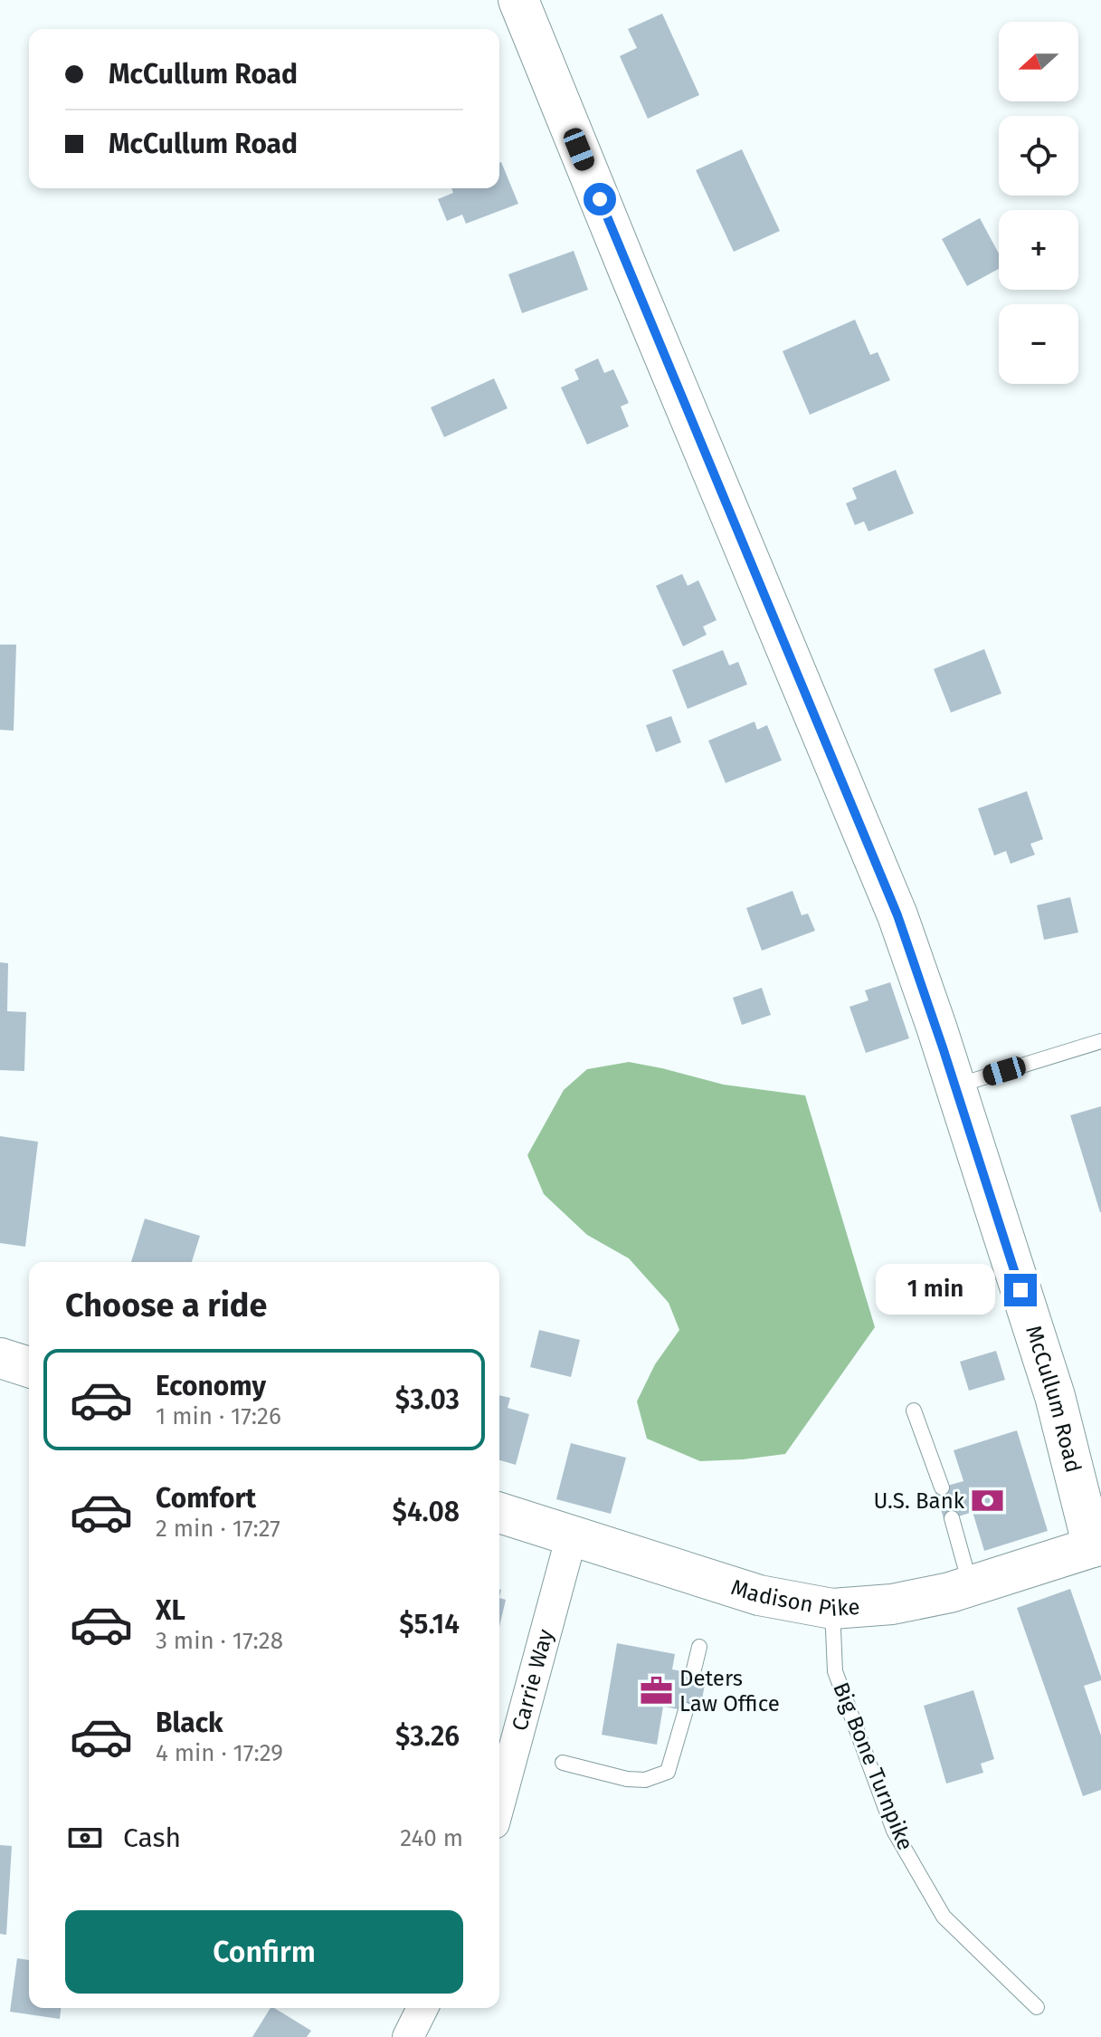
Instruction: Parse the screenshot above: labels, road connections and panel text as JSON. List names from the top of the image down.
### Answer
{
  "streets": {
    "street": ["McCullum Road", "Madison Pike", "Carrie Way"],
    "lane": ["Big Bone Turnpike"]
  },
  "crossings": [
    ["McCullum Road", "Madison Pike"],
    ["Madison Pike", "Carrie Way"],
    ["Madison Pike", "Big Bone Turnpike"]
  ],
  "places": {
    "bank": ["U.S. Bank"],
    "office": ["Deters Law Office"]
  },
  "north": "left",
  "page": {
    "map_buttons": ["+", "−"],
    "banner": ["McCullum Road", "McCullum Road"],
    "heading": "Choose a ride",
    "bubble": "1 min",
    "list": [
      {
        "name": "Economy",
        "note": "1 min · 17:26",
        "value": "$3.03"
      },
      {
        "name": "Comfort",
        "note": "2 min · 17:27",
        "value": "$4.08"
      },
      {
        "name": "XL",
        "note": "3 min · 17:28",
        "value": "$5.14"
      },
      {
        "name": "Black",
        "note": "4 min · 17:29",
        "value": "$3.26"
      }
    ],
    "pay": ["Cash", "240 m"],
    "buttons": "Confirm"
  }
}
